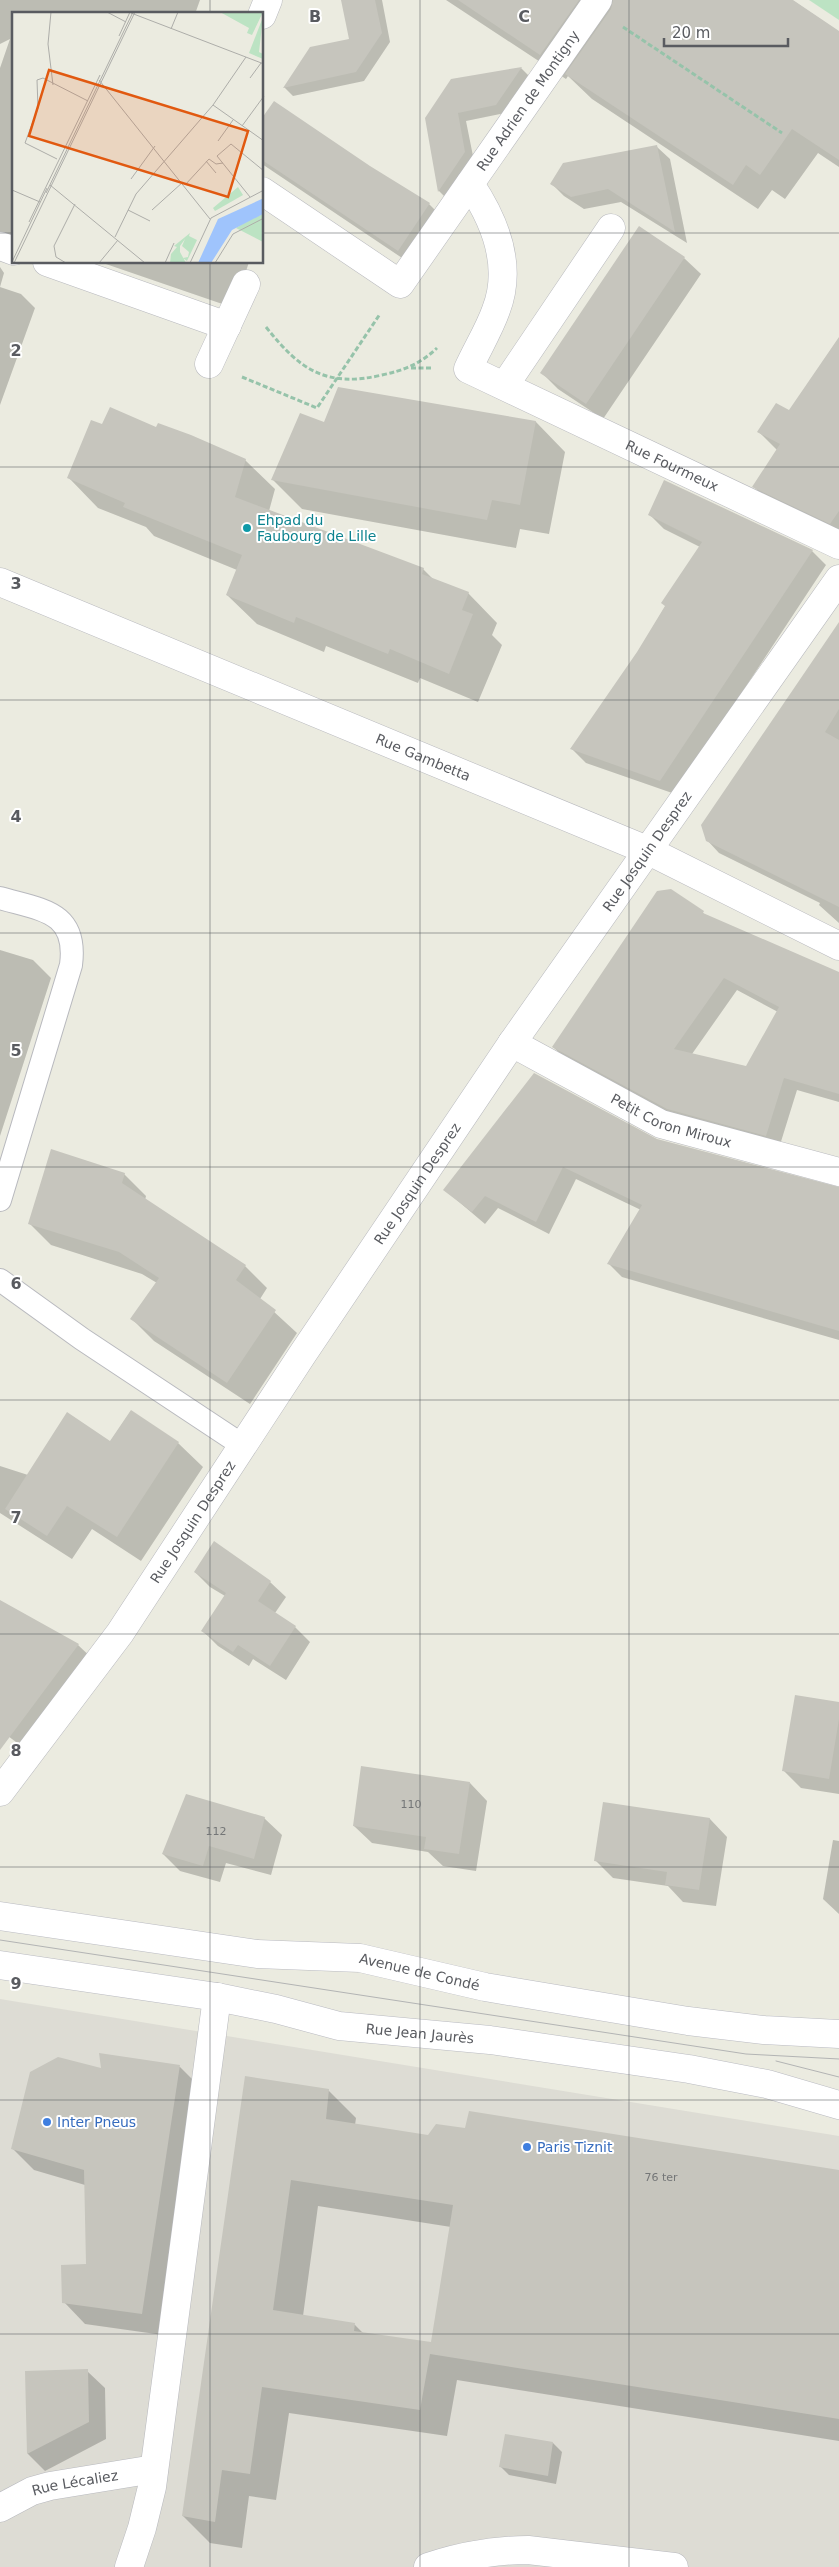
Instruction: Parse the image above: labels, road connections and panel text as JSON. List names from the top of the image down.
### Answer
{
  "streets": {
    "street": [
      "Rue Adrien de Montigny",
      "Rue Fourmeux",
      "Rue Gambetta",
      "Rue Josquin Desprez",
      "Petit Coron Miroux",
      "Avenue de Condé",
      "Rue Jean Jaurès",
      "Rue Lécaliez"
    ]
  },
  "crossings": [
    ["Rue Adrien de Montigny", "Rue Fourmeux"],
    ["Rue Gambetta", "Rue Josquin Desprez"],
    ["Rue Josquin Desprez", "Petit Coron Miroux"]
  ],
  "places": ["Ehpad du Faubourg de Lille", "Inter Pneus", "Paris Tiznit"],
  "house_numbers": ["110", "112", "76 ter"],
  "scale_bar": "20 m",
  "grid": {
    "columns": ["B", "C"],
    "rows": [
      "2",
      "3",
      "4",
      "5",
      "6",
      "7",
      "8",
      "9"
    ]
  }
}
